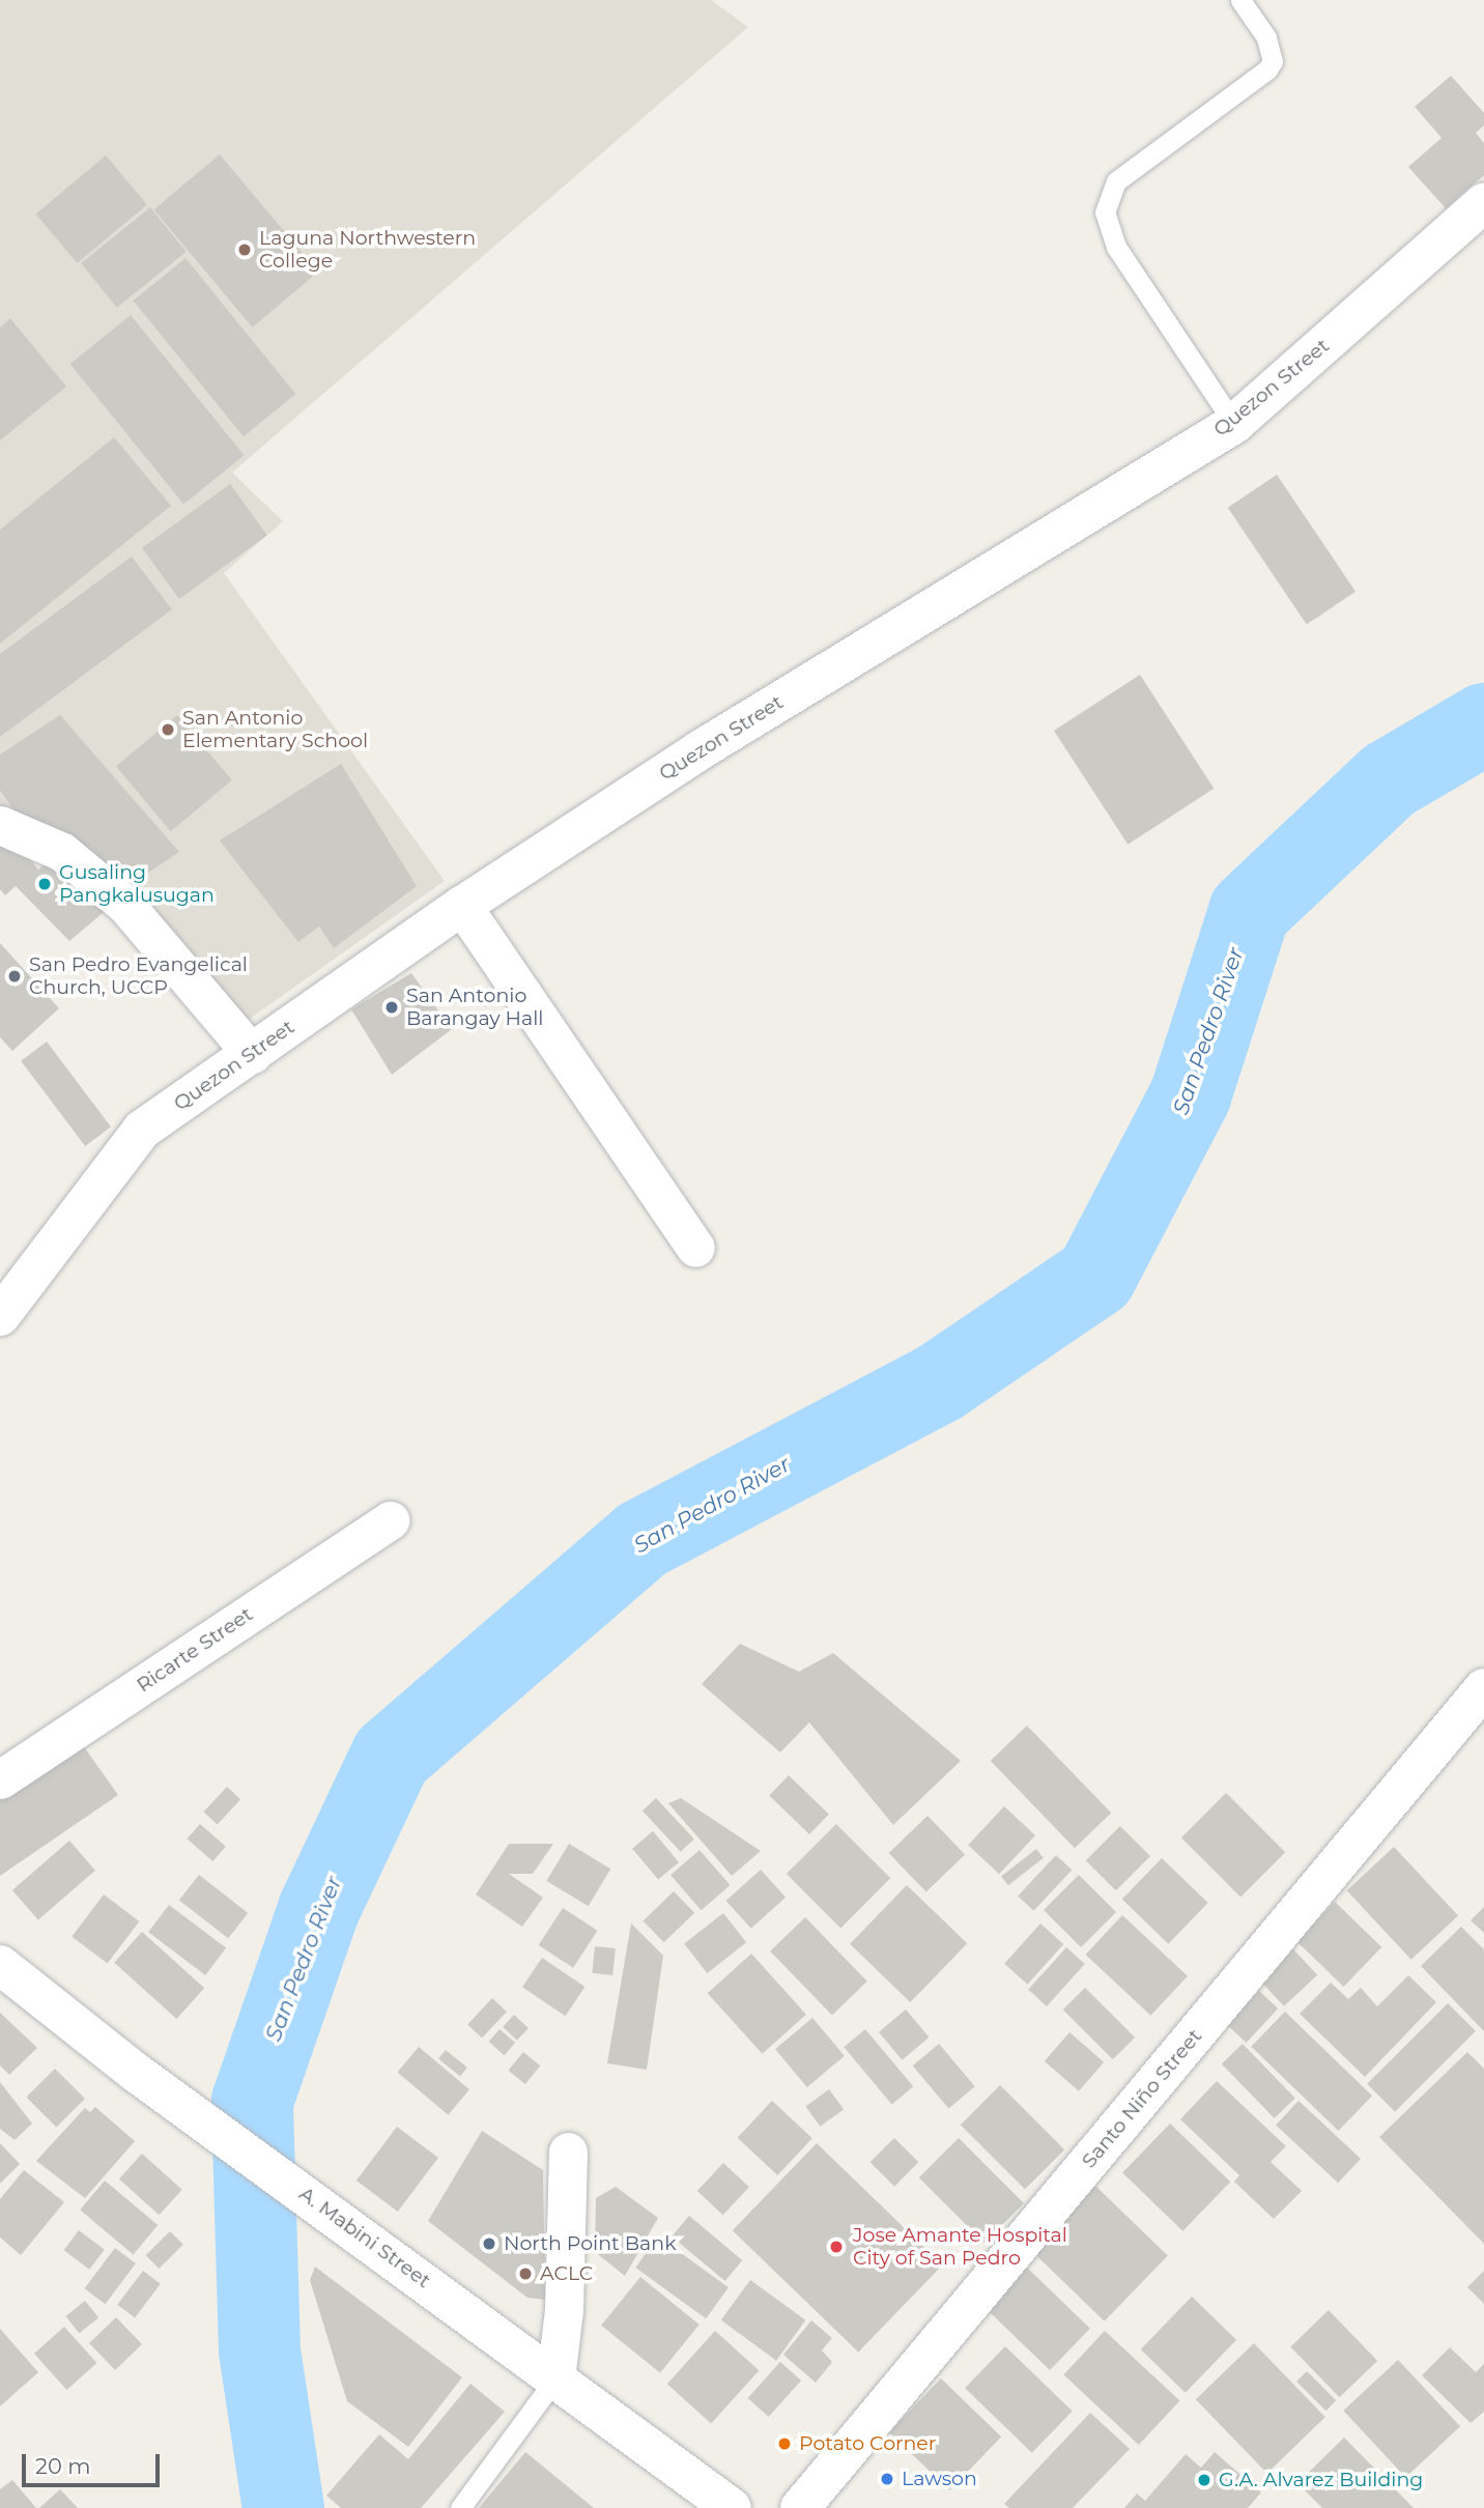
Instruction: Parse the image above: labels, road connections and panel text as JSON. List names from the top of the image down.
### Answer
{
  "streets": {
    "street": [
      "Quezon Street",
      "Ricarte Street",
      "Santo Niño Street",
      "A. Mabini Street"
    ]
  },
  "water": ["San Pedro River"],
  "places": [
    "Laguna Northwestern College",
    "San Antonio Elementary School",
    "Gusaling Pangkalusugan",
    "San Pedro Evangelical Church, UCCP",
    "San Antonio Barangay Hall",
    "North Point Bank",
    "Jose Amante Hospital City of San Pedro",
    "ACLC",
    "Potato Corner",
    "Lawson",
    "G.A. Alvarez Building"
  ],
  "scale_bar": "20 m"
}
